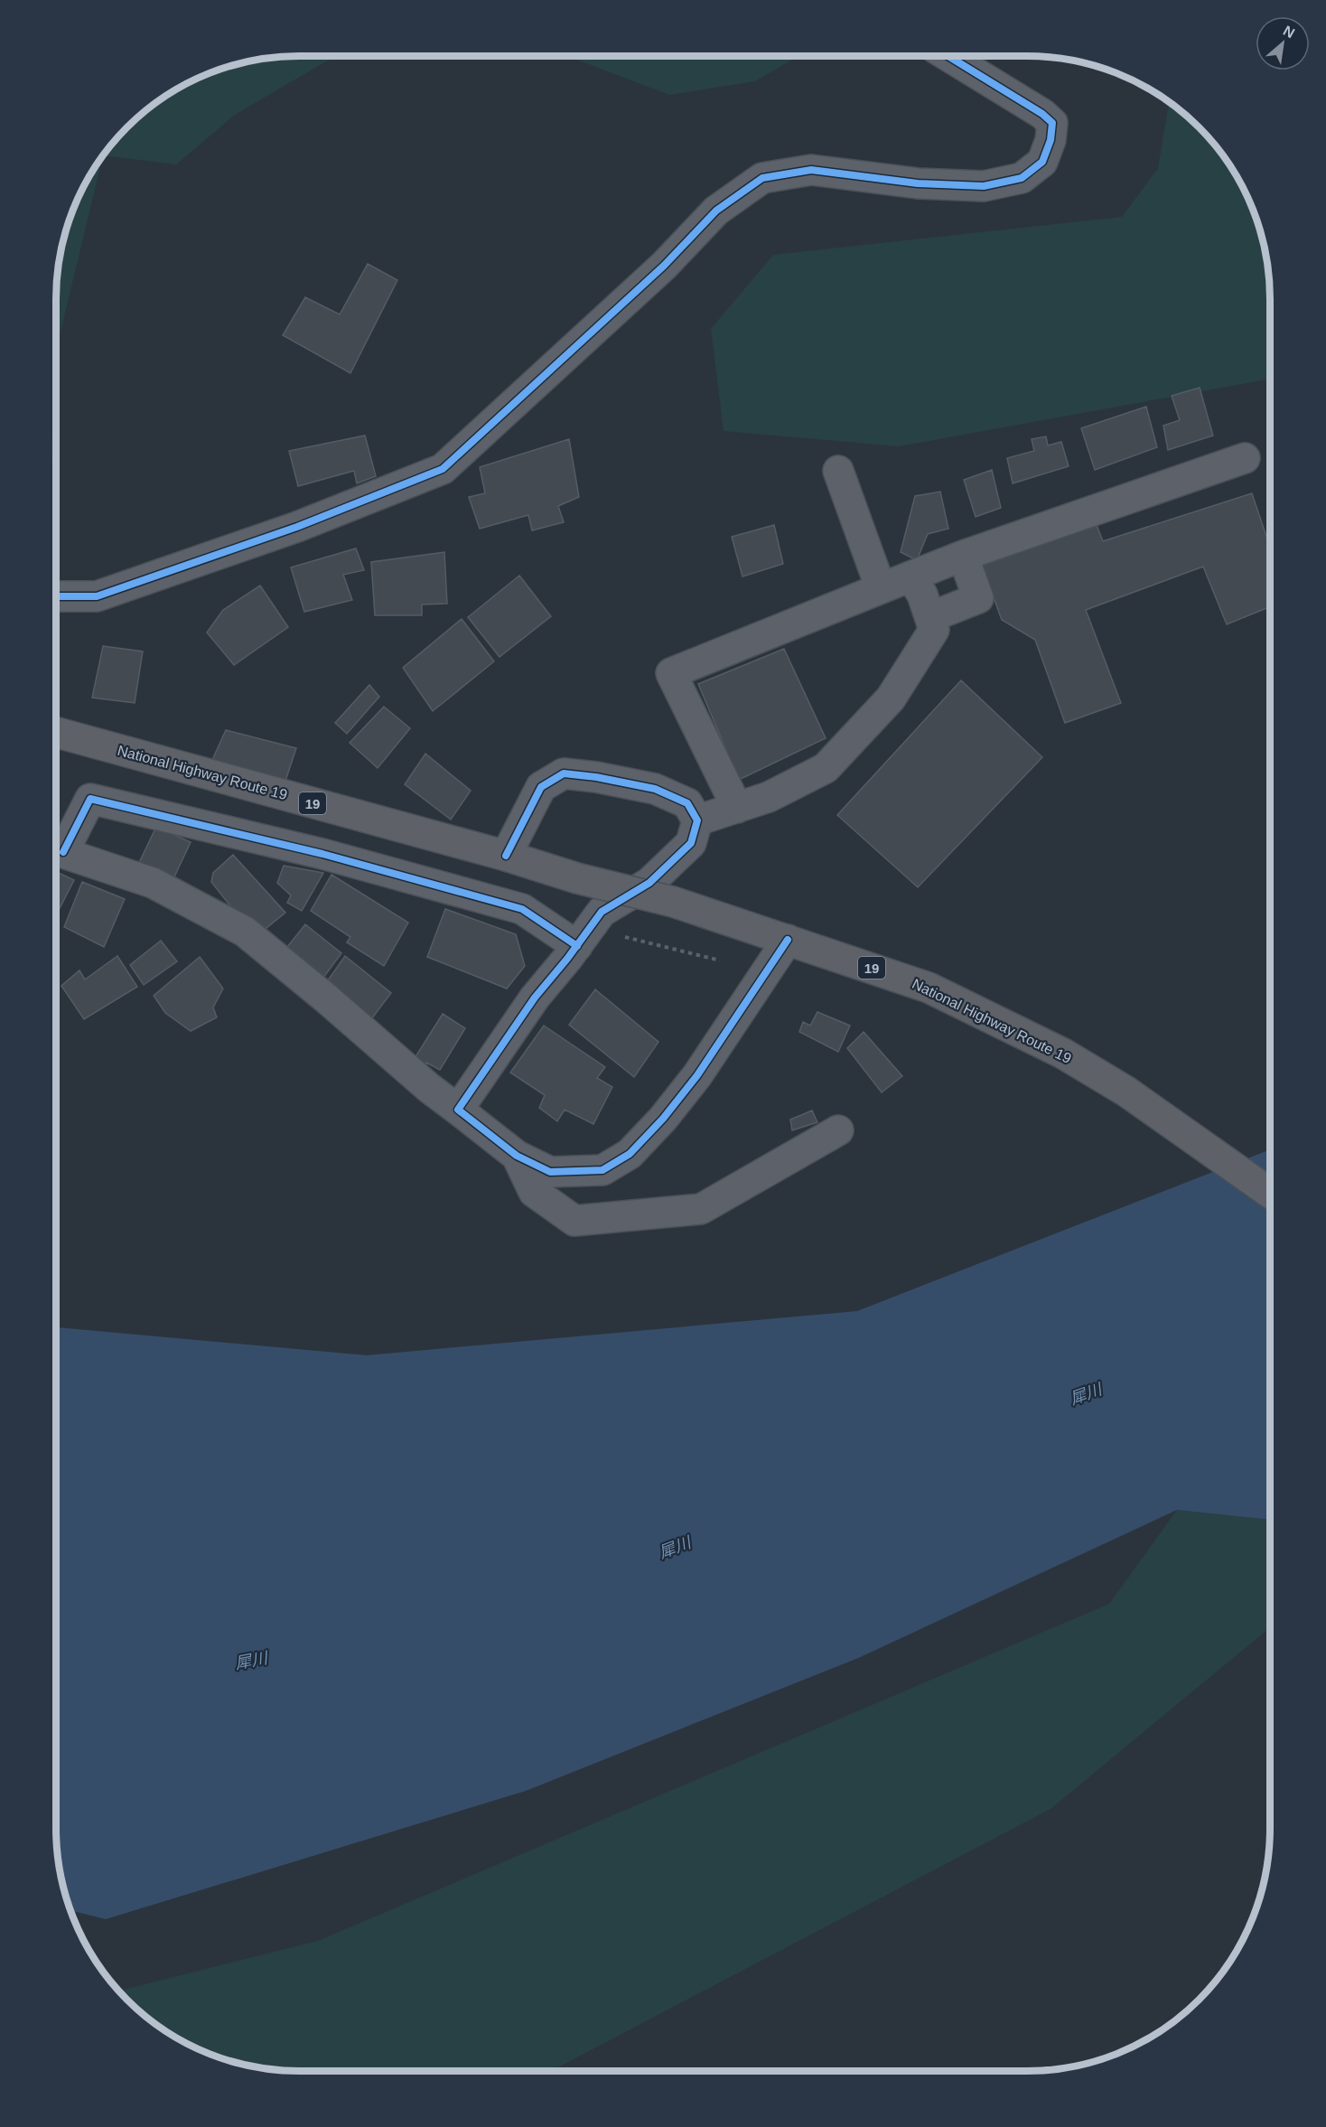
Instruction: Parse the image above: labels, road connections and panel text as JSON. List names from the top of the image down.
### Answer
{
  "streets": {
    "highway": ["National Highway Route 19", "19"]
  },
  "water": ["犀川"],
  "north": "top right"
}
